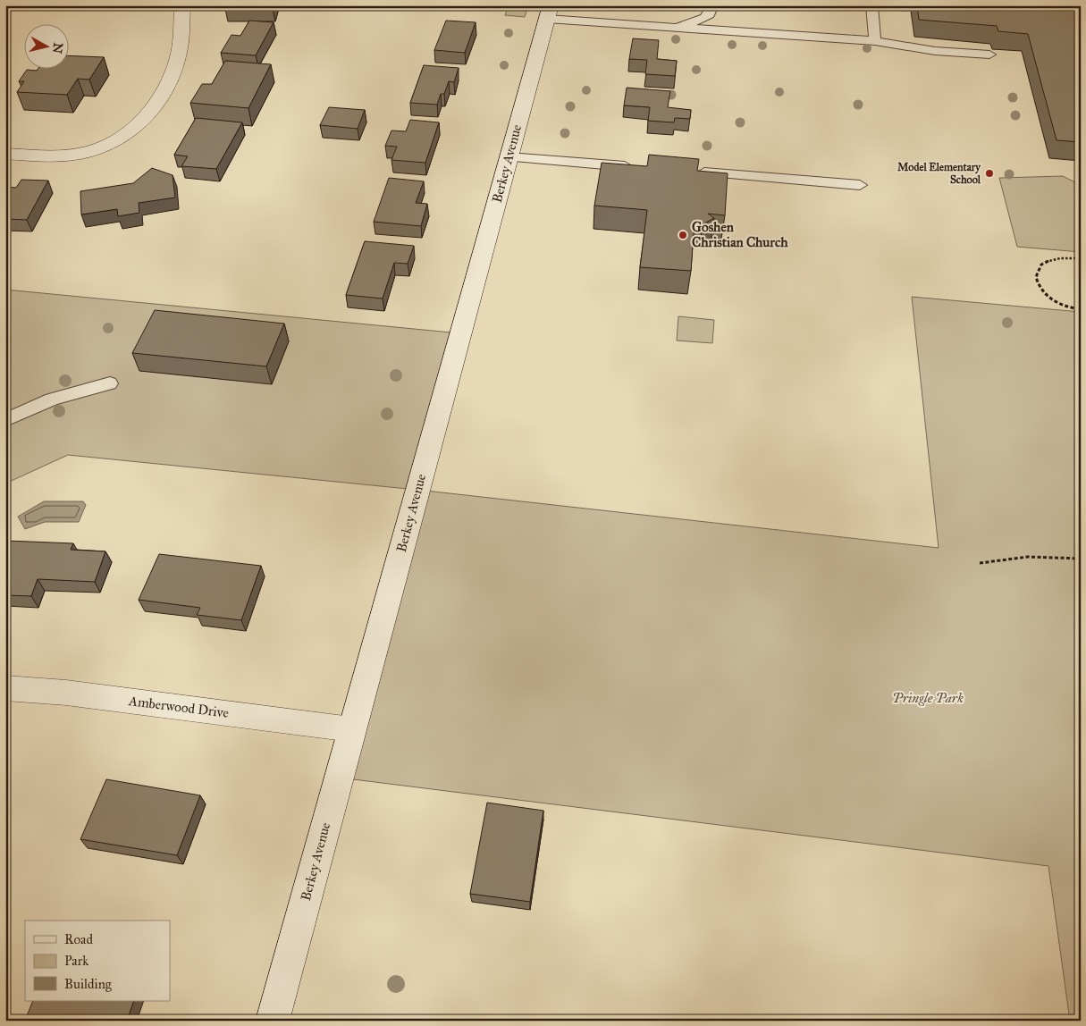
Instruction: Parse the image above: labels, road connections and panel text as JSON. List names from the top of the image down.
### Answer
{
  "streets": {
    "street": ["Berkey Avenue", "Amberwood Drive"]
  },
  "crossings": [
    ["Berkey Avenue", "Amberwood Drive"]
  ],
  "parks": ["Pringle Park"],
  "places": ["Model Elementary School", "Goshen Christian Church"],
  "legend": ["Road", "Park", "Building"],
  "north": "right"
}
